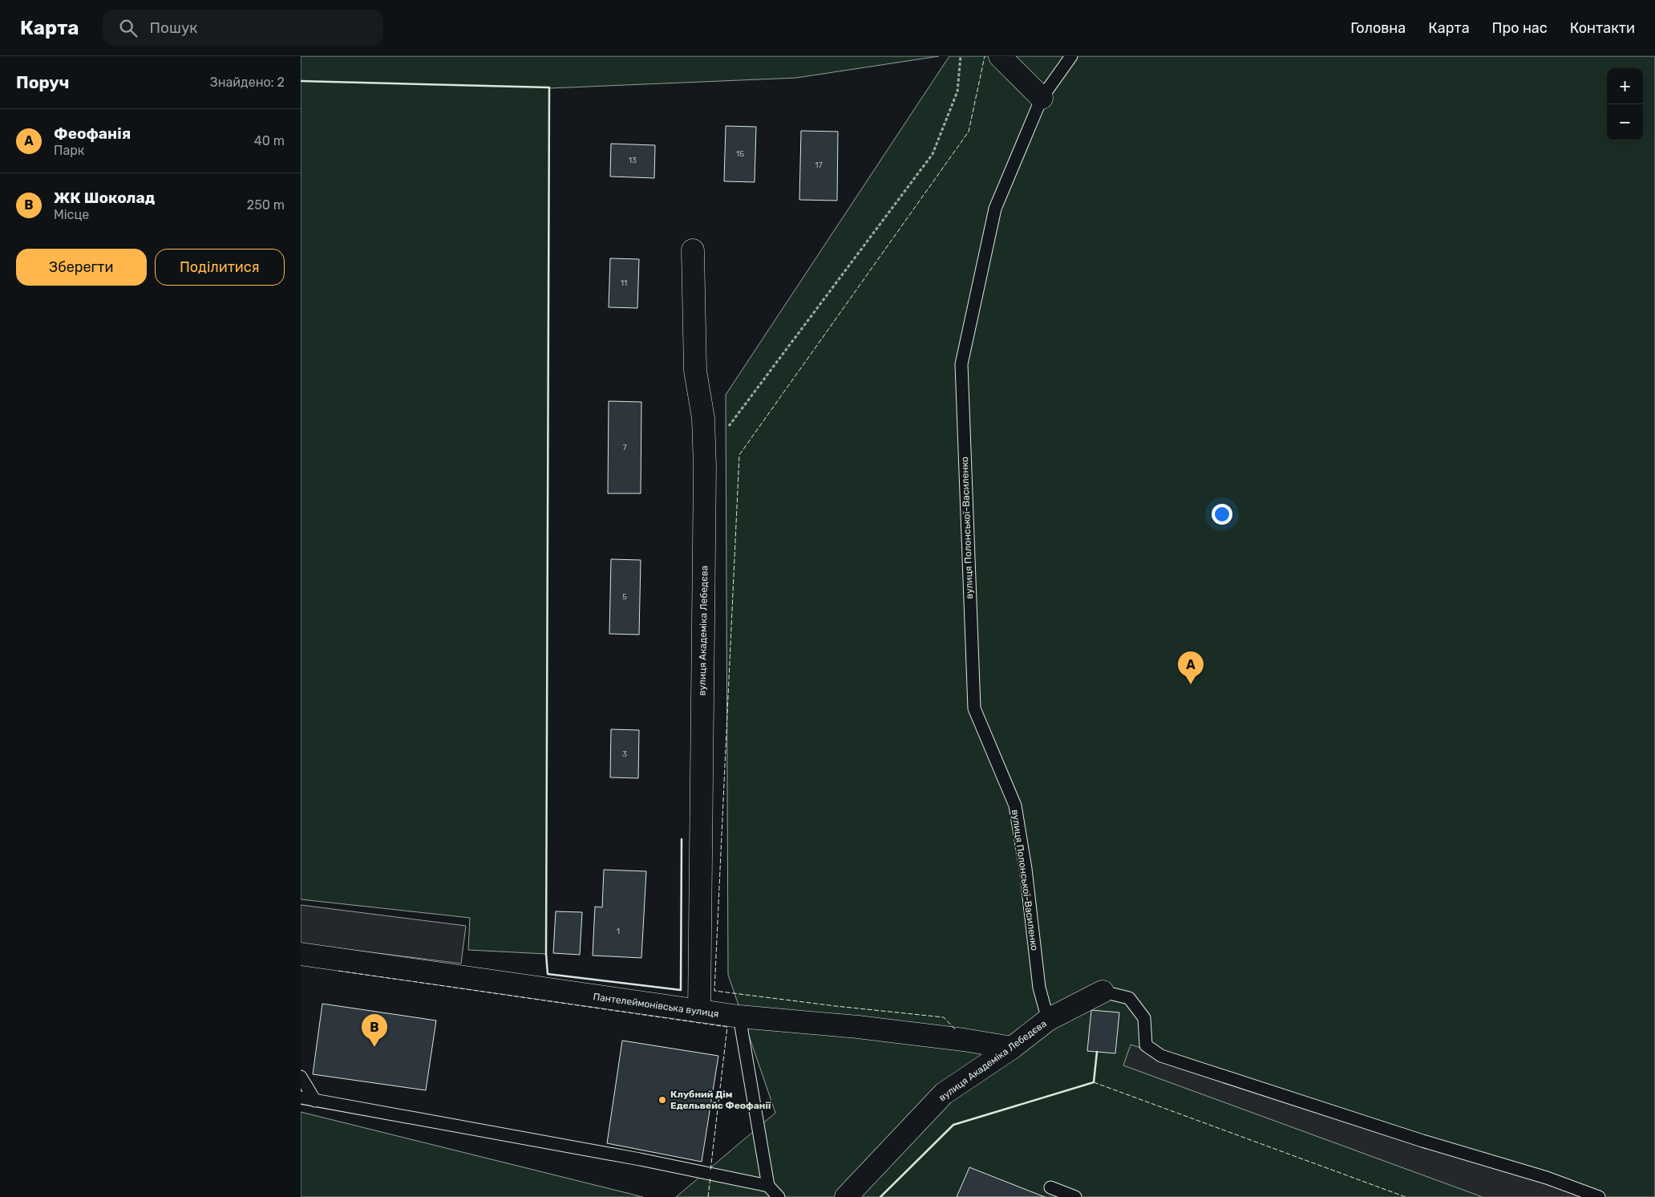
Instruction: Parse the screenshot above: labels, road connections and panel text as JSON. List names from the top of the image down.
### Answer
{
  "streets": {
    "street": ["вулиця Академіка Лебедєва", "Пантелеймонівська вулиця"],
    "lane": ["вулиця Полонської-Василенко"]
  },
  "crossings": [
    ["вулиця Полонської-Василенко", "вулиця Академіка Лебедєва"],
    ["вулиця Академіка Лебедєва", "Пантелеймонівська вулиця"]
  ],
  "places": ["Клубний Дім Едельвейс Феофанії"],
  "house_numbers": [
    "15",
    "13",
    "17",
    "11",
    "7",
    "5",
    "3",
    "1"
  ],
  "page": {
    "header": "Карта",
    "search": "Пошук",
    "nav": [
      "Головна",
      "Карта",
      "Про нас",
      "Контакти"
    ],
    "heading": ["Поруч", "Знайдено: 2"],
    "map_buttons": ["+", "−"],
    "list": [
      {
        "mark": "A",
        "name": "Феофанія",
        "note": "Парк",
        "value": "40 m"
      },
      {
        "mark": "B",
        "name": "ЖК Шоколад",
        "note": "Місце",
        "value": "250 m"
      }
    ],
    "buttons": ["Зберегти", "Поділитися"],
    "pins": ["A", "B"]
  }
}
